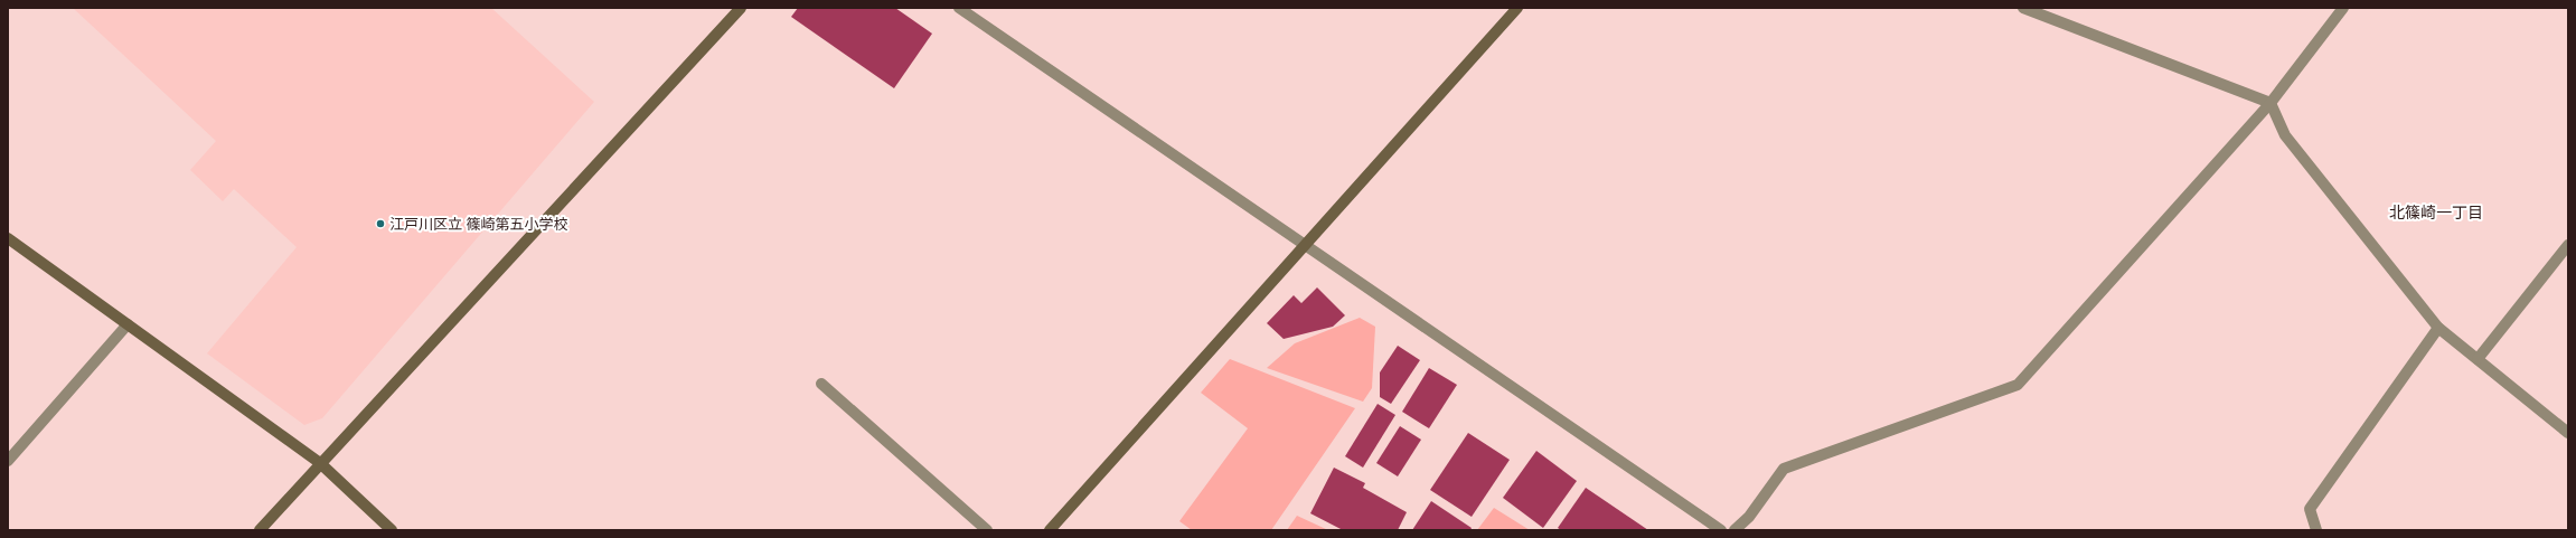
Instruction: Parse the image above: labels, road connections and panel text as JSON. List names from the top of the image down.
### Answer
{
  "districts": ["北篠崎一丁目"],
  "places": ["江戸川区立 篠崎第五小学校"]
}
